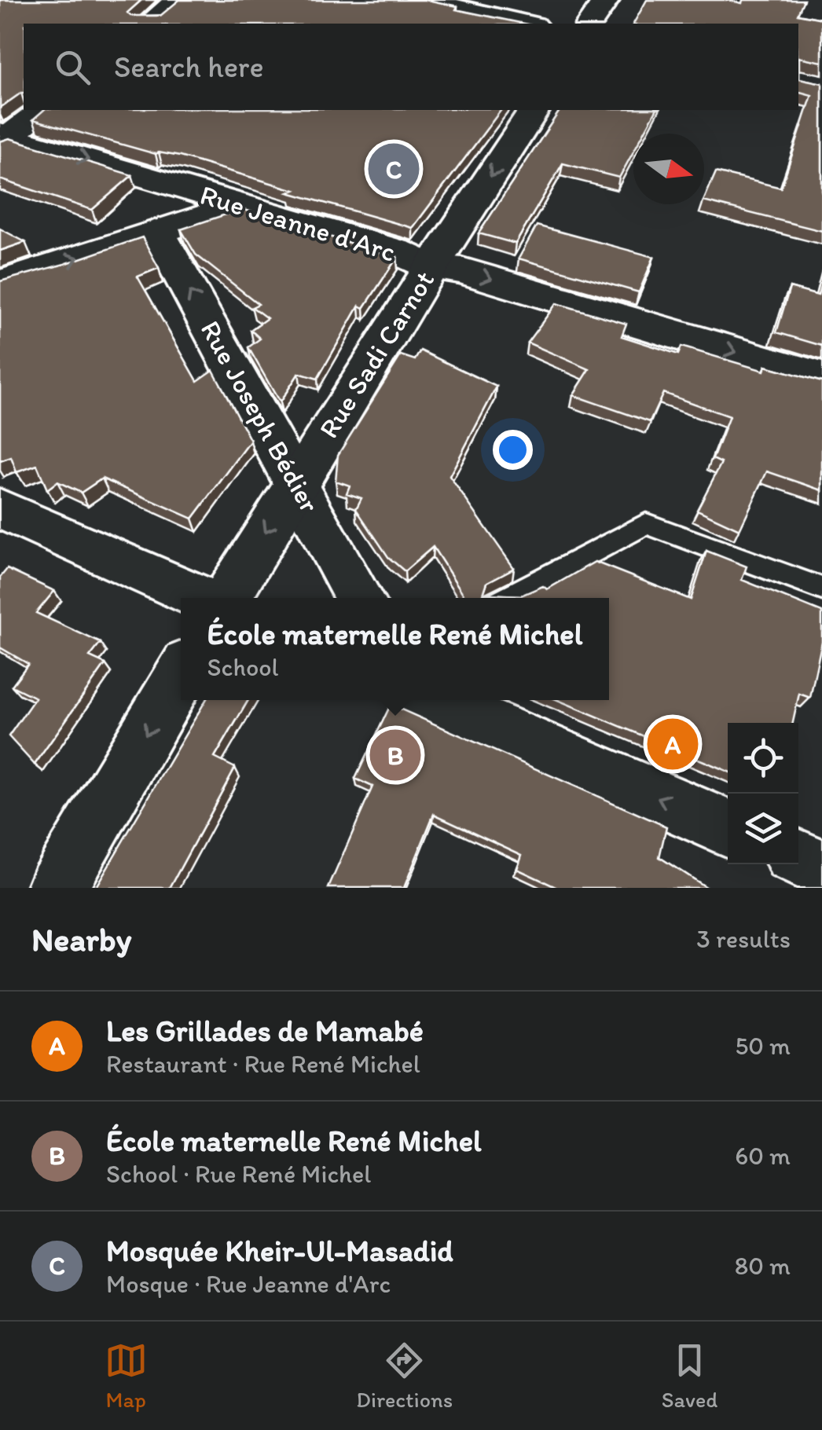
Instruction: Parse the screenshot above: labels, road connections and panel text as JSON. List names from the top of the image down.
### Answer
{
  "streets": {
    "street": ["Rue Jeanne d'Arc", "Rue Sadi Carnot", "Rue Joseph Bédier"]
  },
  "crossings": [
    ["Rue Jeanne d'Arc", "Rue Sadi Carnot"],
    ["Rue Sadi Carnot", "Rue Joseph Bédier"]
  ],
  "one_way": ["Rue Sadi Carnot", "Rue Joseph Bédier"],
  "north": "right",
  "page": {
    "search": "Search here",
    "pins": ["C", "A", "B"],
    "popup": ["École maternelle René Michel", "School"],
    "heading": ["Nearby", "3 results"],
    "list": [
      {
        "mark": "A",
        "name": "Les Grillades de Mamabé",
        "note": "Restaurant · Rue René Michel",
        "value": "50 m"
      },
      {
        "mark": "B",
        "name": "École maternelle René Michel",
        "note": "School · Rue René Michel",
        "value": "60 m"
      },
      {
        "mark": "C",
        "name": "Mosquée Kheir-Ul-Masadid",
        "note": "Mosque · Rue Jeanne d'Arc",
        "value": "80 m"
      }
    ],
    "nav": ["Map", "Directions", "Saved"]
  }
}
